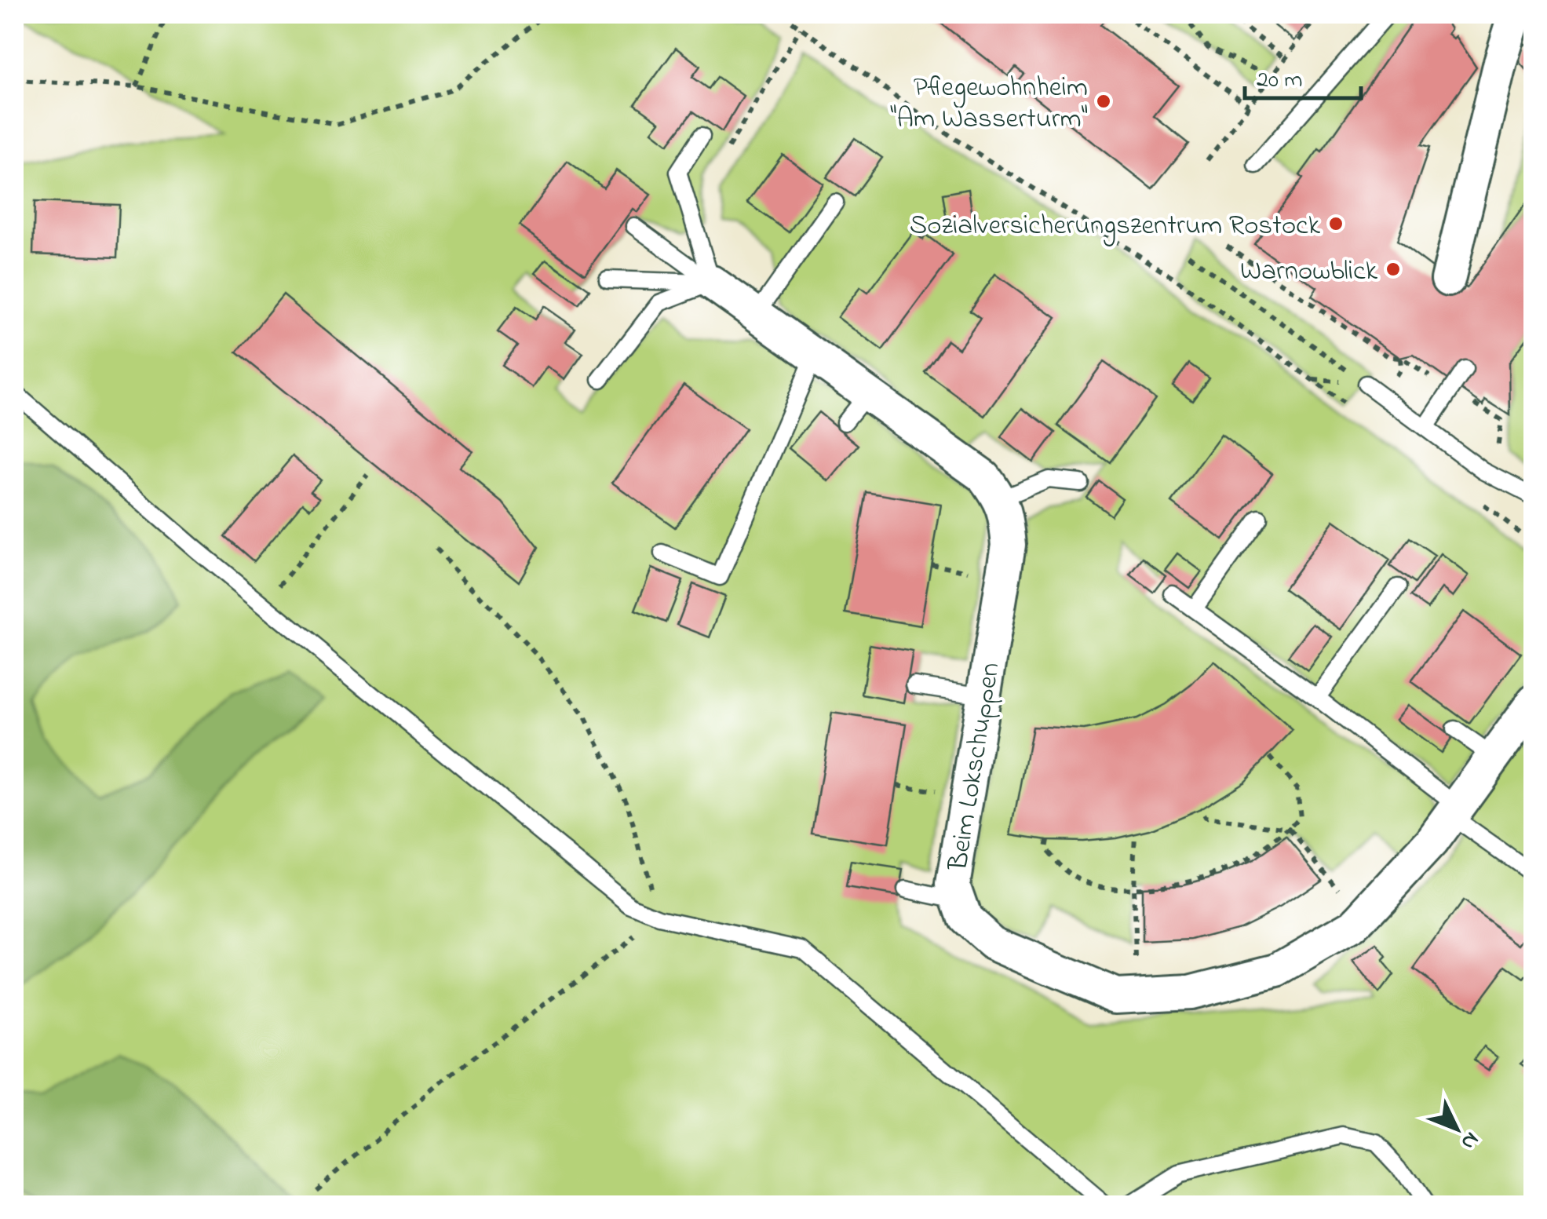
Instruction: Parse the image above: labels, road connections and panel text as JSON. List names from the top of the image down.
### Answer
{
  "streets": {
    "street": ["Beim Lokschuppen"]
  },
  "places": ["Pflegewohnheim \"Am Wasserturm\"", "Sozialversicherungszentrum Rostock", "Warnowblick"],
  "scale_bar": "20 m",
  "north": "bottom right"
}
